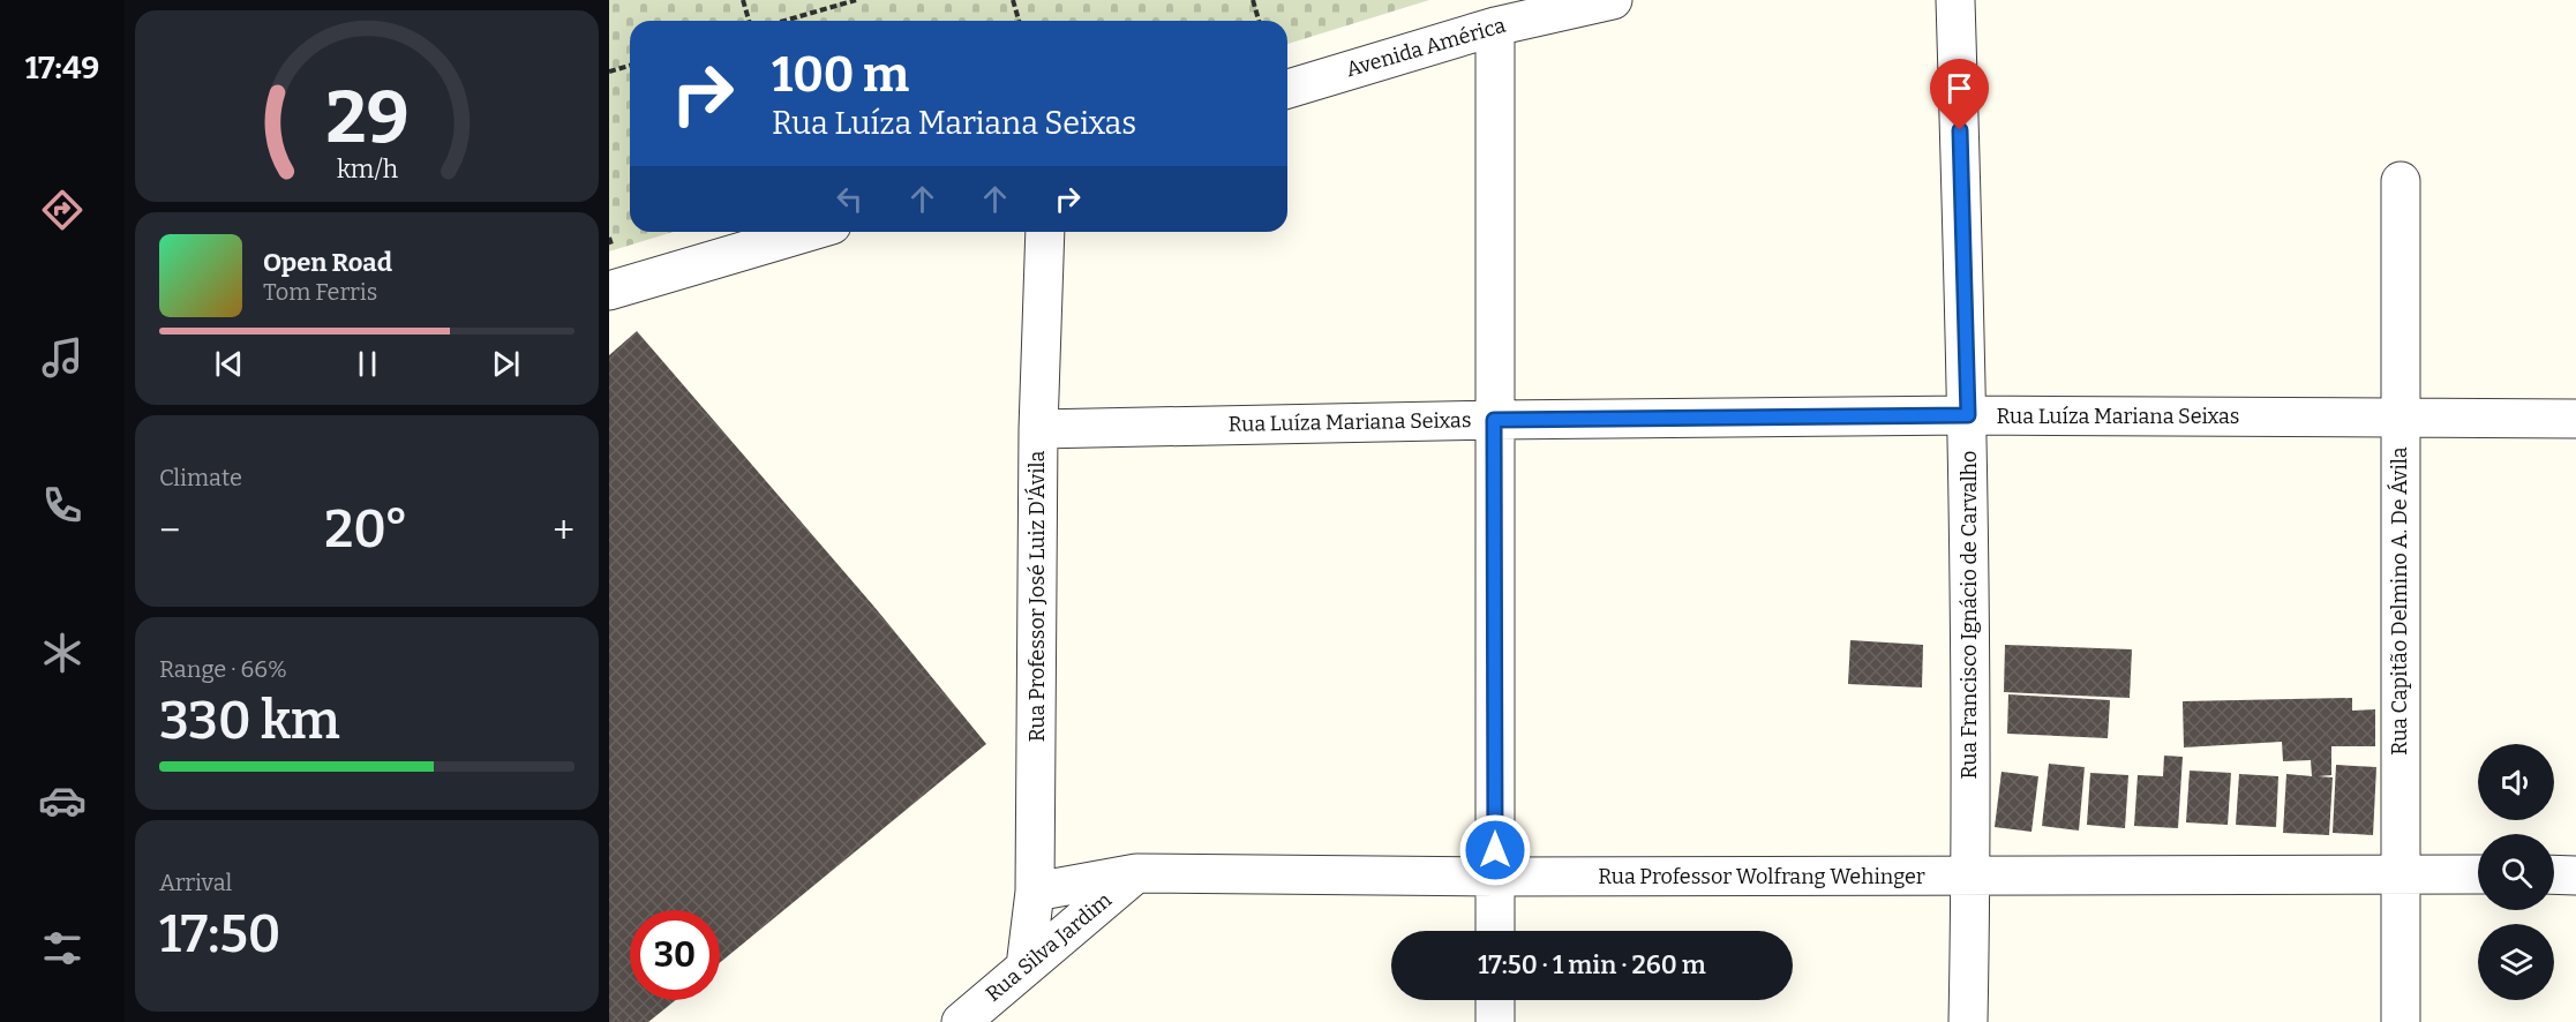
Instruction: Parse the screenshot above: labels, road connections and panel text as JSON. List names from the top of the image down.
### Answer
{
  "streets": {
    "street": [
      "Avenida América",
      "Rua Luíza Mariana Seixas",
      "Rua Professor José Luiz D'Ávila",
      "Rua Capitão Delmino A. De Ávila",
      "Rua Francisco Ignácio de Carvalho",
      "Rua Professor Wolfrang Wehinger",
      "Rua Silva Jardim"
    ]
  },
  "crossings": [
    ["Rua Luíza Mariana Seixas", "Rua Professor José Luiz D'Ávila"],
    ["Rua Luíza Mariana Seixas", "Rua Capitão Delmino A. De Ávila"],
    ["Rua Luíza Mariana Seixas", "Rua Francisco Ignácio de Carvalho"],
    ["Rua Professor José Luiz D'Ávila", "Rua Professor Wolfrang Wehinger"],
    ["Rua Professor José Luiz D'Ávila", "Rua Silva Jardim"],
    ["Rua Capitão Delmino A. De Ávila", "Rua Professor Wolfrang Wehinger"],
    ["Rua Francisco Ignácio de Carvalho", "Rua Professor Wolfrang Wehinger"],
    ["Rua Professor Wolfrang Wehinger", "Rua Silva Jardim"]
  ],
  "page": {
    "tabs": "17:49",
    "turn": ["100 m", "Rua Luíza Mariana Seixas"],
    "song": ["Open Road", "Tom Ferris"],
    "tile": [
      "Climate",
      ["Range · 66%", "330 km"],
      ["Arrival", "17:50"]
    ],
    "heat": ["−", "20°", "+"],
    "limit": "30",
    "trip": "17:50 · 1 min · 260 m",
    "gauge": ["29", "km/h"]
  }
}
